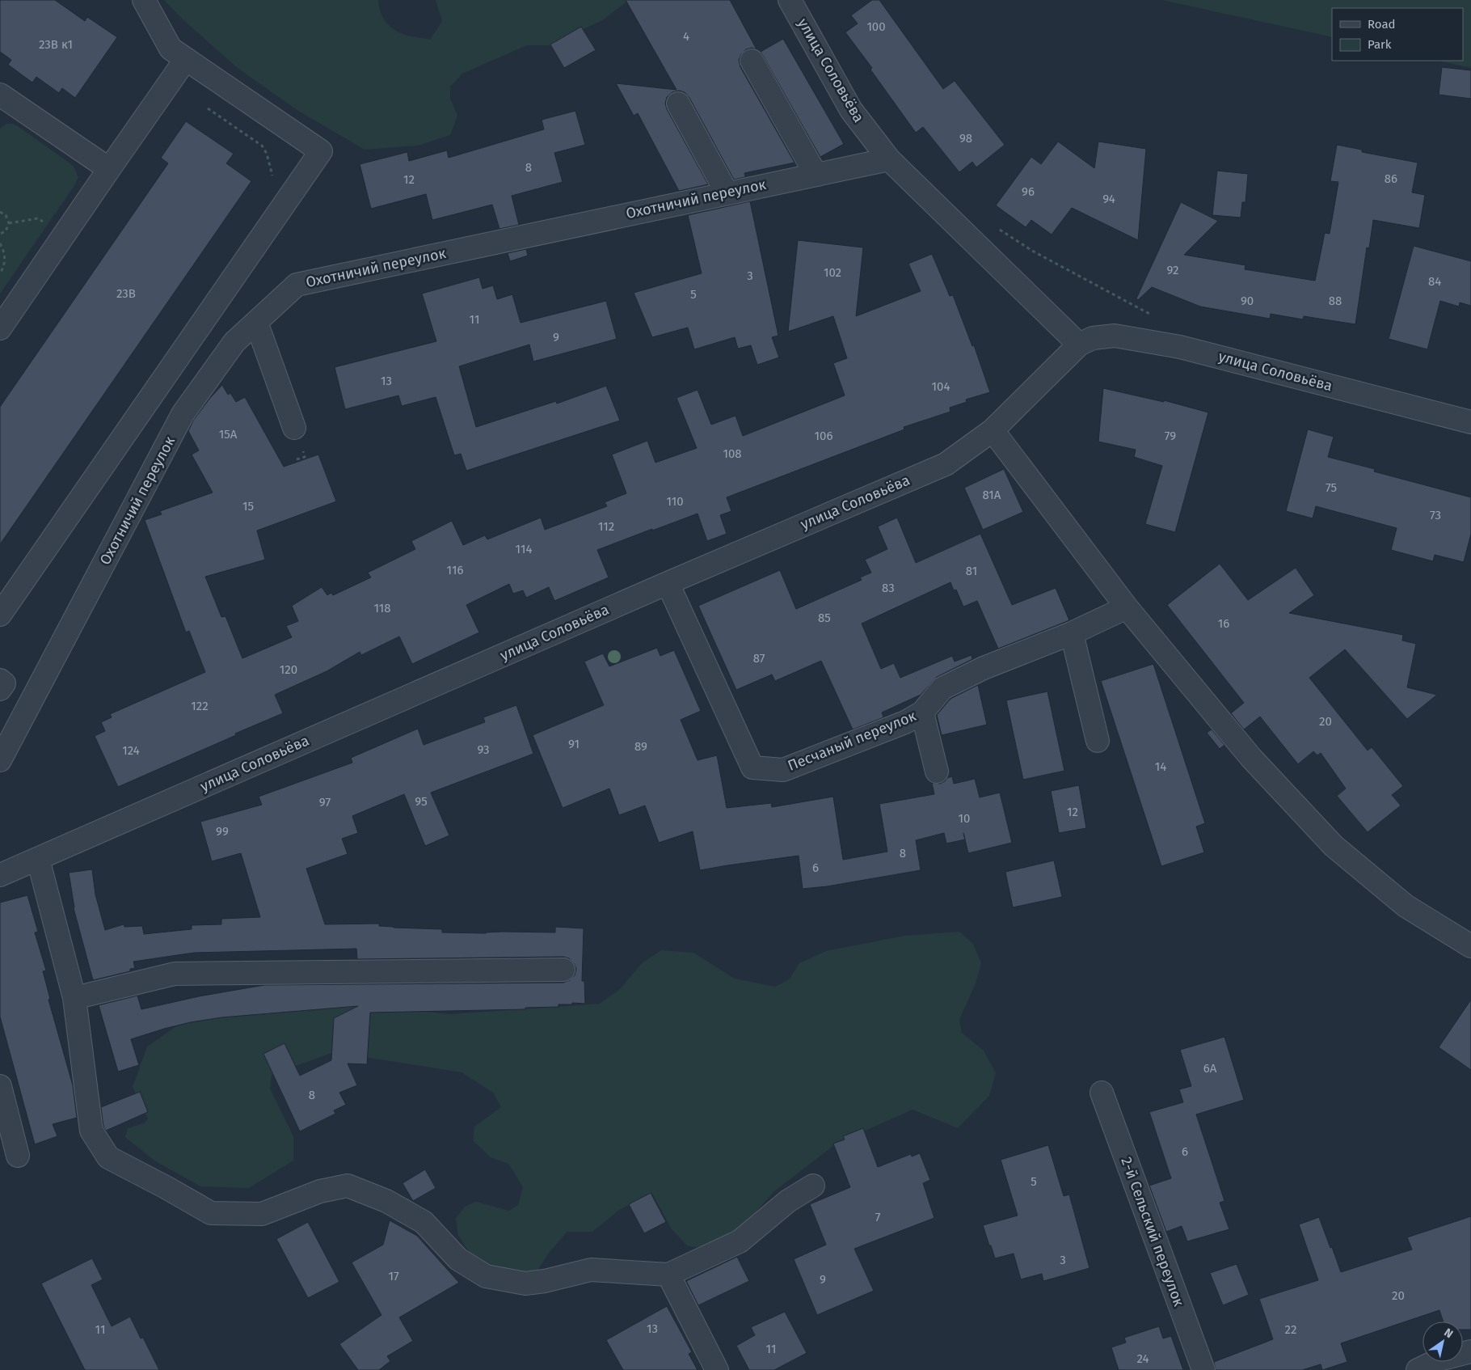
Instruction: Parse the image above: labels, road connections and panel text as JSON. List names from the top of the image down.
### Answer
{
  "streets": {
    "street": [
      "улица Соловьёва",
      "Охотничий переулок",
      "Песчаный переулок",
      "2-й Сельский переулок"
    ]
  },
  "crossings": [
    ["улица Соловьёва", "Охотничий переулок"],
    ["улица Соловьёва", "Песчаный переулок"]
  ],
  "house_numbers": [
    "100",
    "4",
    "23В к1",
    "98",
    "8",
    "86",
    "12",
    "96",
    "94",
    "92",
    "102",
    "3",
    "84",
    "23В",
    "5",
    "90",
    "88",
    "11",
    "9",
    "13",
    "104",
    "15А",
    "106",
    "79",
    "108",
    "75",
    "81А",
    "110",
    "15",
    "73",
    "112",
    "114",
    "116",
    "81",
    "83",
    "118",
    "85",
    "16",
    "87",
    "120",
    "122",
    "20",
    "91",
    "89",
    "93",
    "124",
    "14",
    "95",
    "97",
    "12",
    "10",
    "99",
    "8",
    "6",
    "6А",
    "8",
    "6",
    "5",
    "7",
    "3",
    "17",
    "9",
    "20",
    "13",
    "11",
    "22",
    "11",
    "24"
  ],
  "legend": ["Road", "Park"],
  "north": "top right"
}
